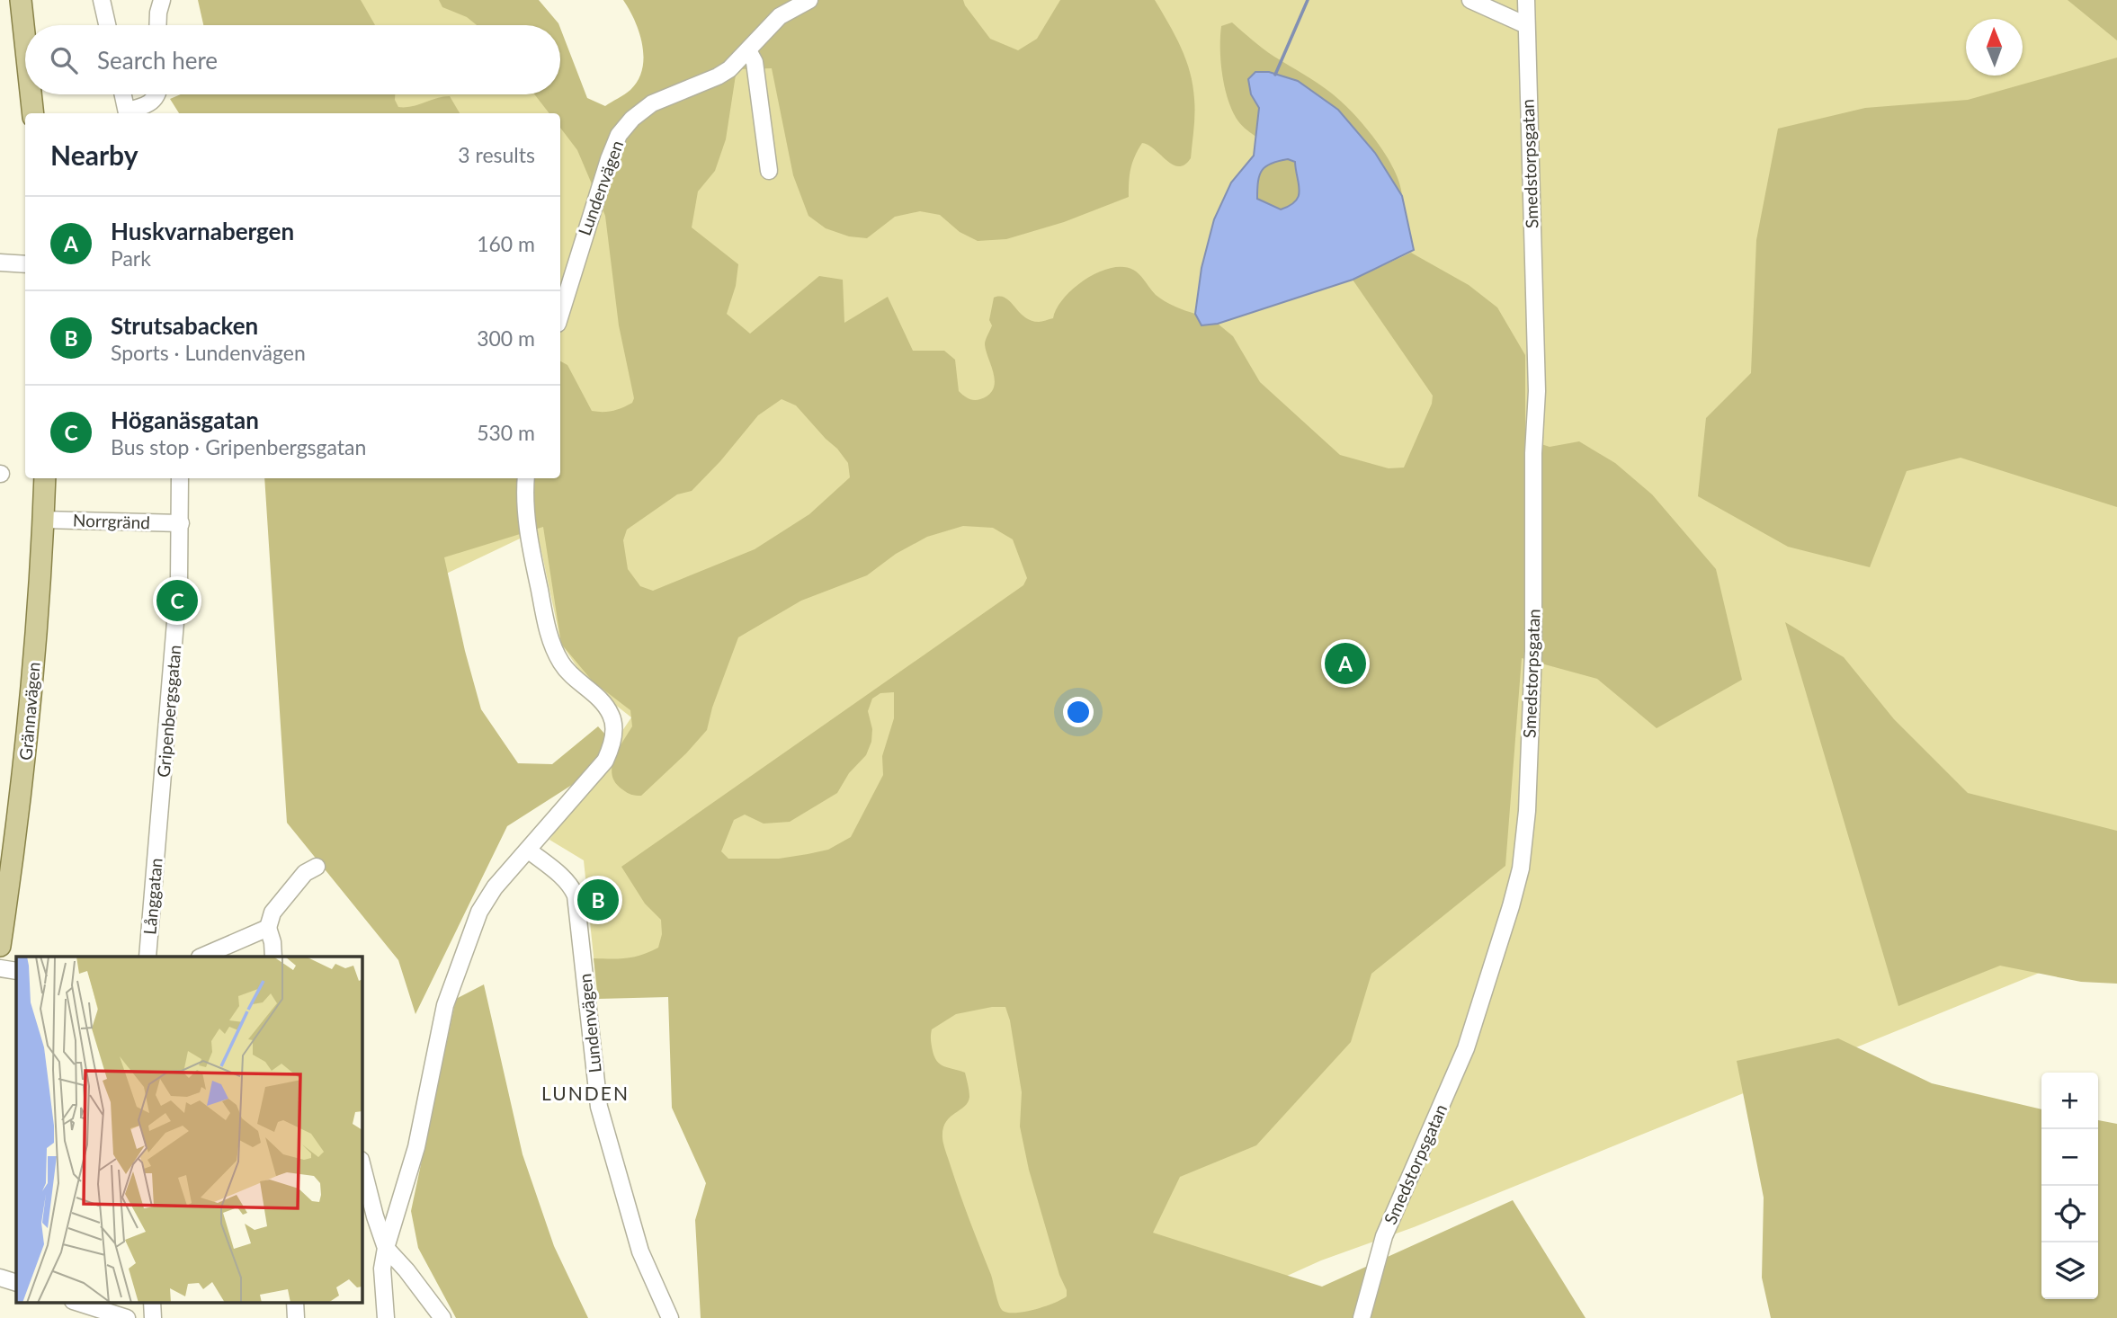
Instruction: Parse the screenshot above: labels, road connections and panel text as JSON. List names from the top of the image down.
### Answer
{
  "streets": {
    "main road": ["Grännavägen"],
    "street": [
      "Smedstorpsgatan",
      "Lundenvägen",
      "Norrgränd",
      "Gripenbergsgatan",
      "Långgatan"
    ]
  },
  "crossings": [
    ["Norrgränd", "Grännavägen"],
    ["Norrgränd", "Gripenbergsgatan"],
    ["Gripenbergsgatan", "Långgatan"]
  ],
  "districts": ["LUNDEN"],
  "north": "top",
  "page": {
    "search": "Search here",
    "heading": ["Nearby", "3 results"],
    "list": [
      {
        "mark": "A",
        "name": "Huskvarnabergen",
        "note": "Park",
        "value": "160 m"
      },
      {
        "mark": "B",
        "name": "Strutsabacken",
        "note": "Sports · Lundenvägen",
        "value": "300 m"
      },
      {
        "mark": "C",
        "name": "Höganäsgatan",
        "note": "Bus stop · Gripenbergsgatan",
        "value": "530 m"
      }
    ],
    "pins": ["C", "A", "B"],
    "map_buttons": ["+", "−"]
  }
}
